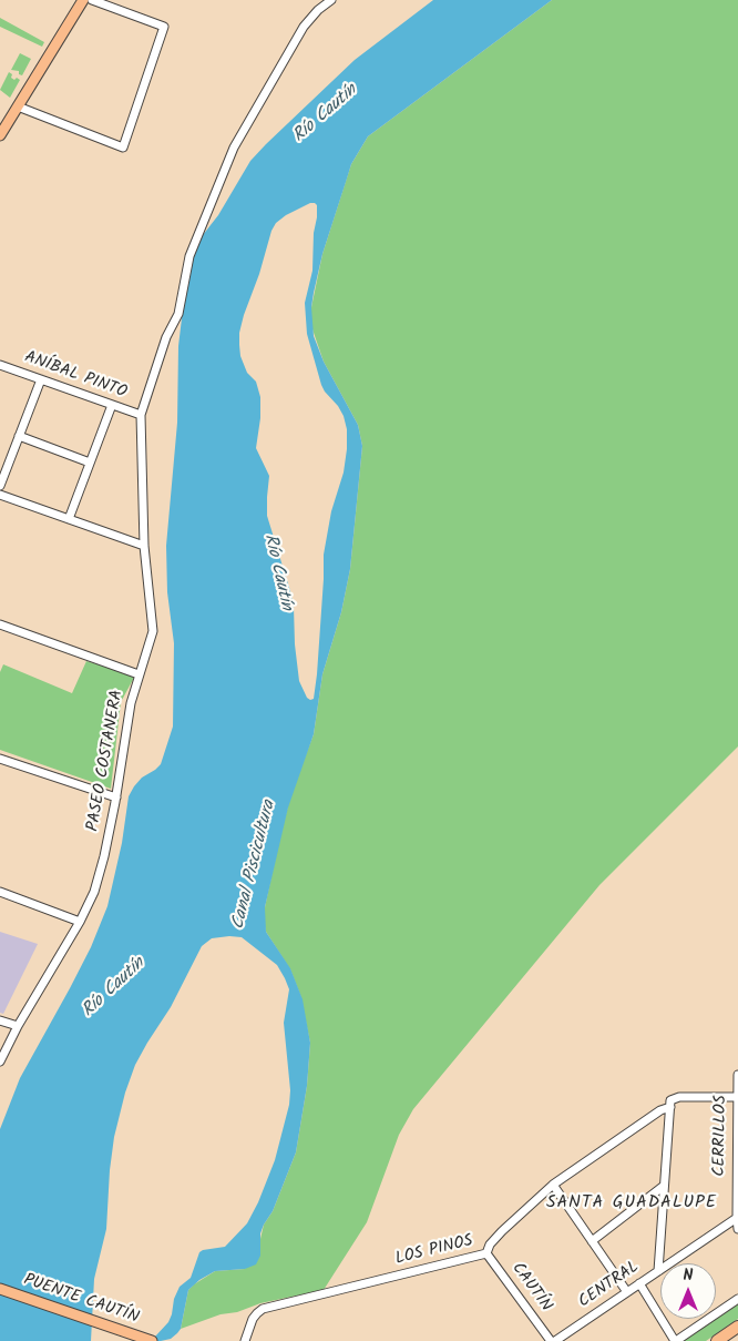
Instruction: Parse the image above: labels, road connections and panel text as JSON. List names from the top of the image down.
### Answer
{
  "streets": {
    "main road": ["PUENTE CAUTÍN"],
    "street": [
      "ANÍBAL PINTO",
      "PASEO COSTANERA",
      "CERRILLOS",
      "LOS PINOS",
      "CENTRAL",
      "CAUTÍN"
    ]
  },
  "crossings": [
    ["ANÍBAL PINTO", "PASEO COSTANERA"],
    ["CERRILLOS", "LOS PINOS"],
    ["CERRILLOS", "CENTRAL"],
    ["LOS PINOS", "CAUTÍN"]
  ],
  "districts": ["SANTA GUADALUPE"],
  "water": ["Río Cautín", "Canal Piscicultura"],
  "north": "top"
}
